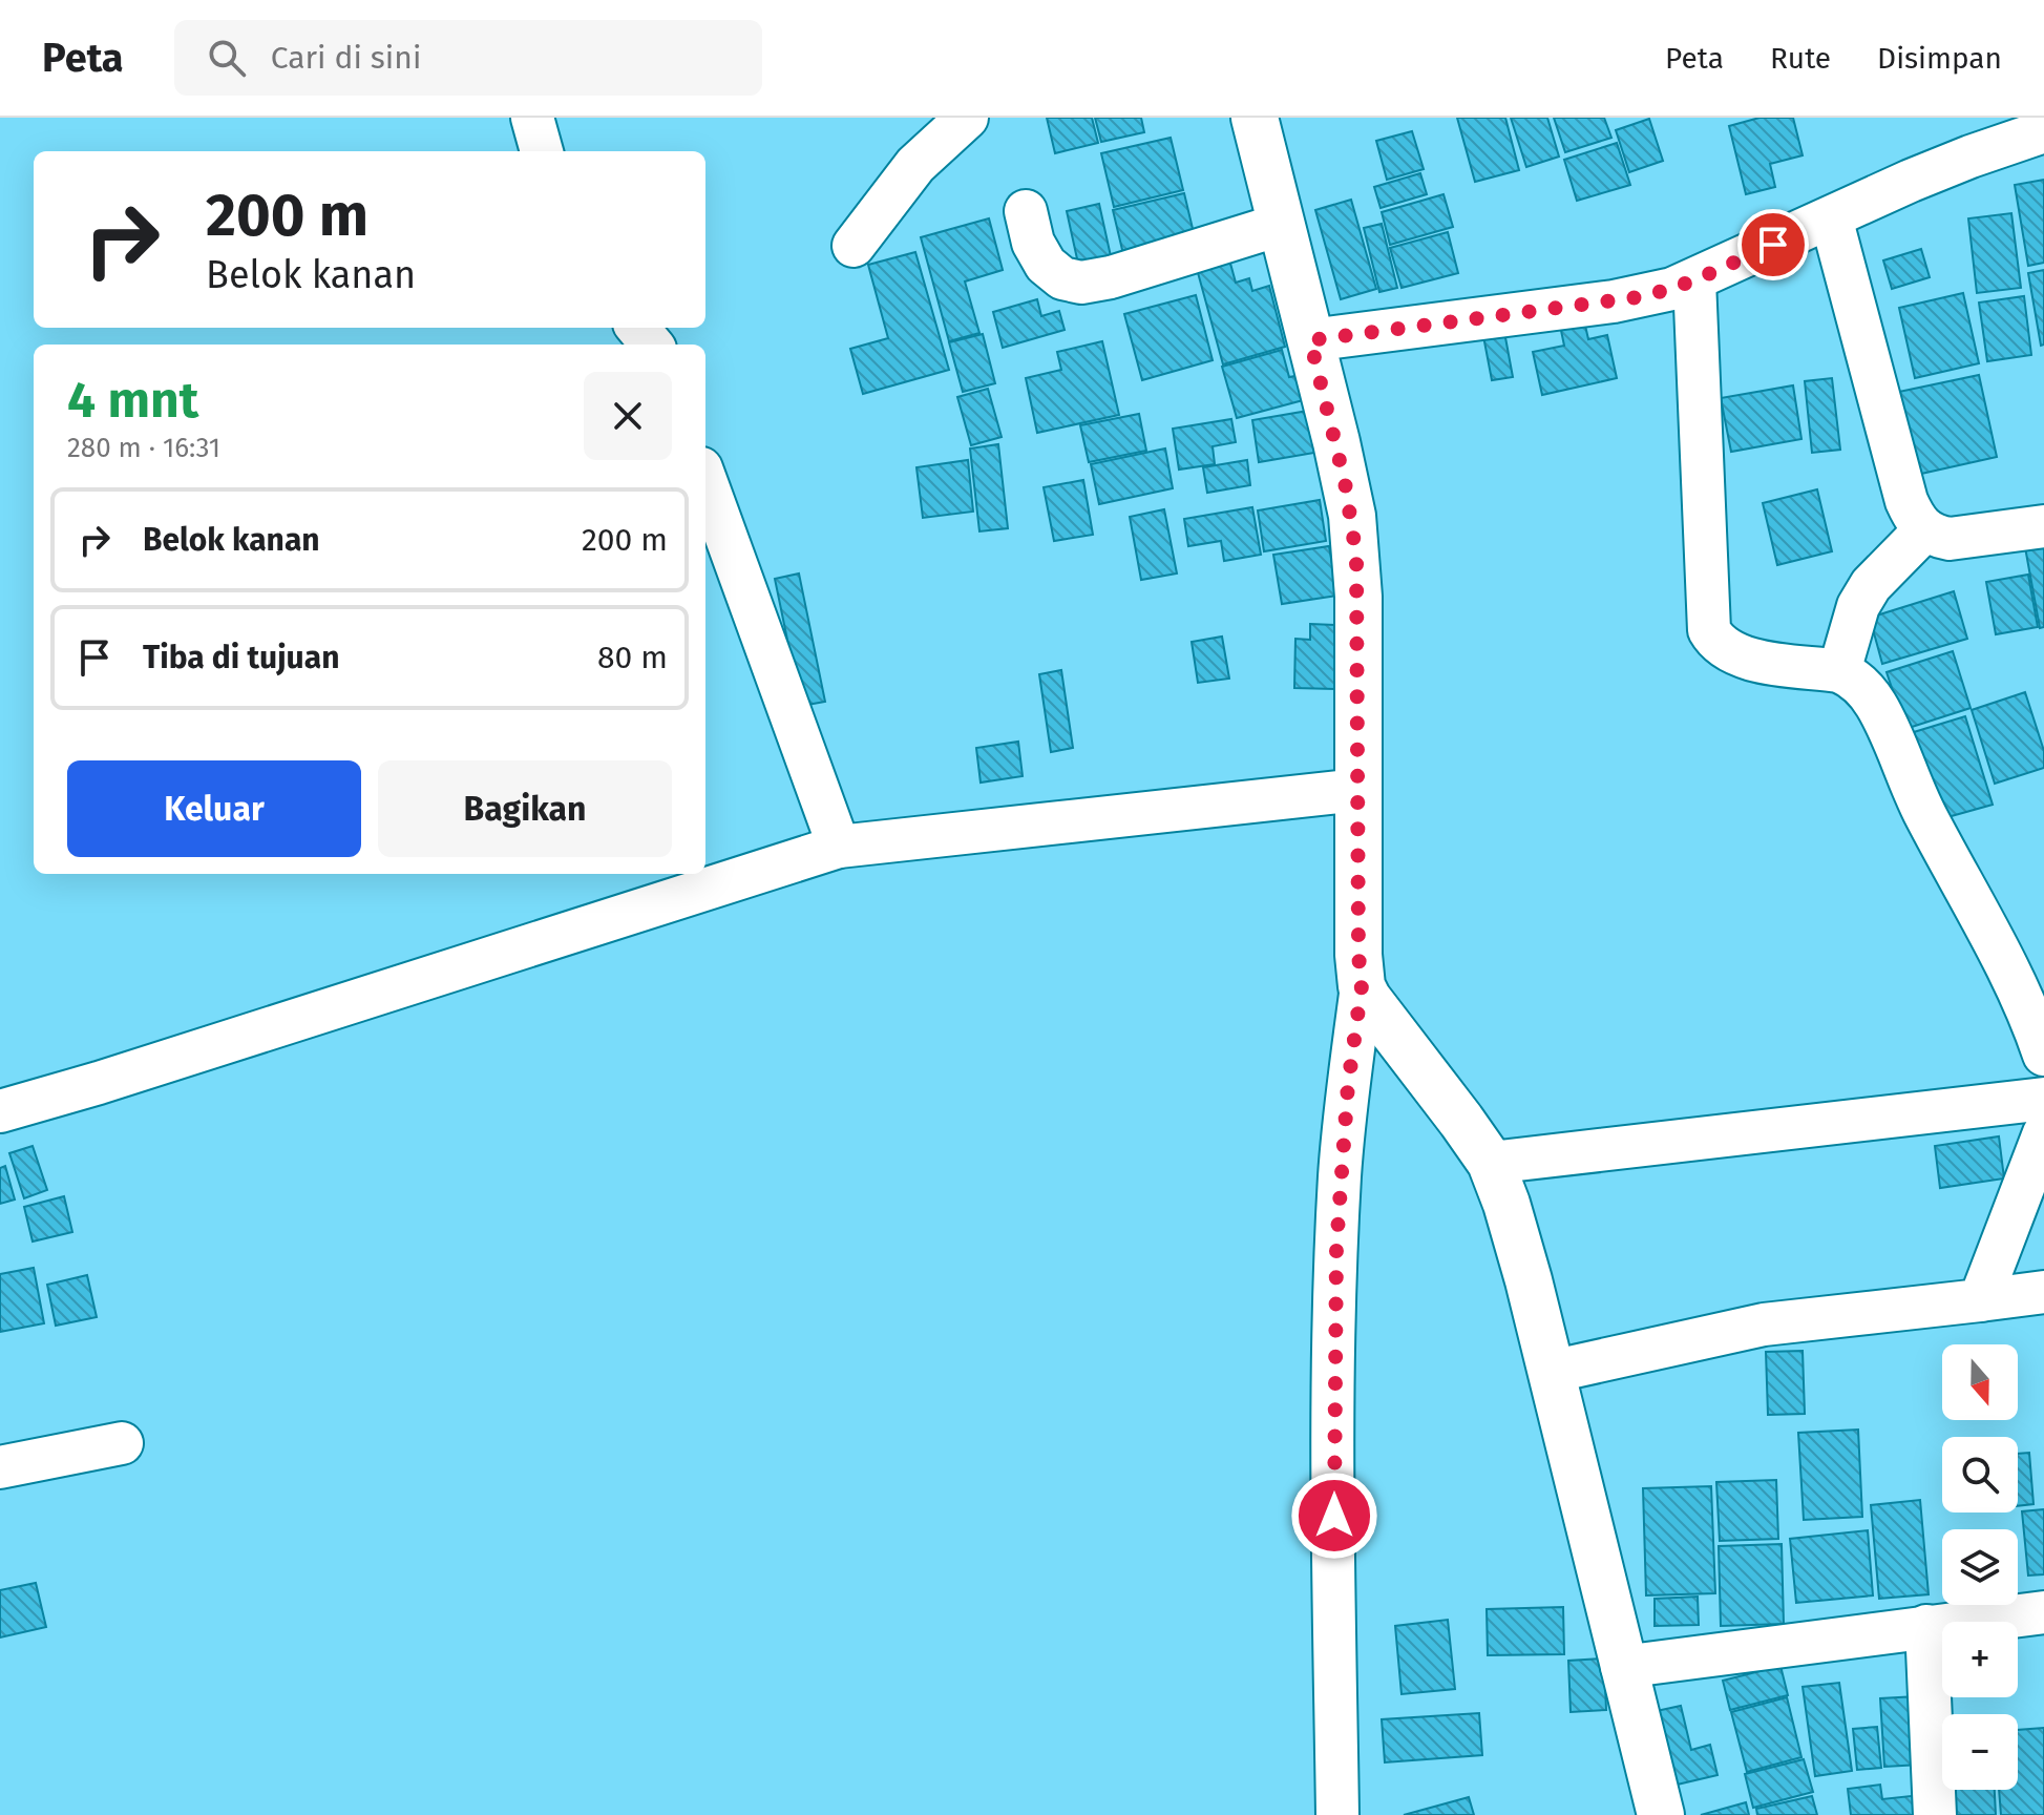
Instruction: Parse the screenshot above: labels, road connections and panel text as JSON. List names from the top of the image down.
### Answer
{
  "north": "bottom",
  "page": {
    "header": "Peta",
    "search": "Cari di sini",
    "nav": ["Peta", "Rute", "Disimpan"],
    "turn": ["200 m", "Belok kanan"],
    "heading": ["4 mnt", "280 m · 16:31"],
    "list": [
      {
        "name": "Belok kanan",
        "value": "200 m"
      },
      {
        "name": "Tiba di tujuan",
        "value": "80 m"
      }
    ],
    "buttons": ["Keluar", "Bagikan"],
    "map_buttons": ["+", "−"]
  }
}
